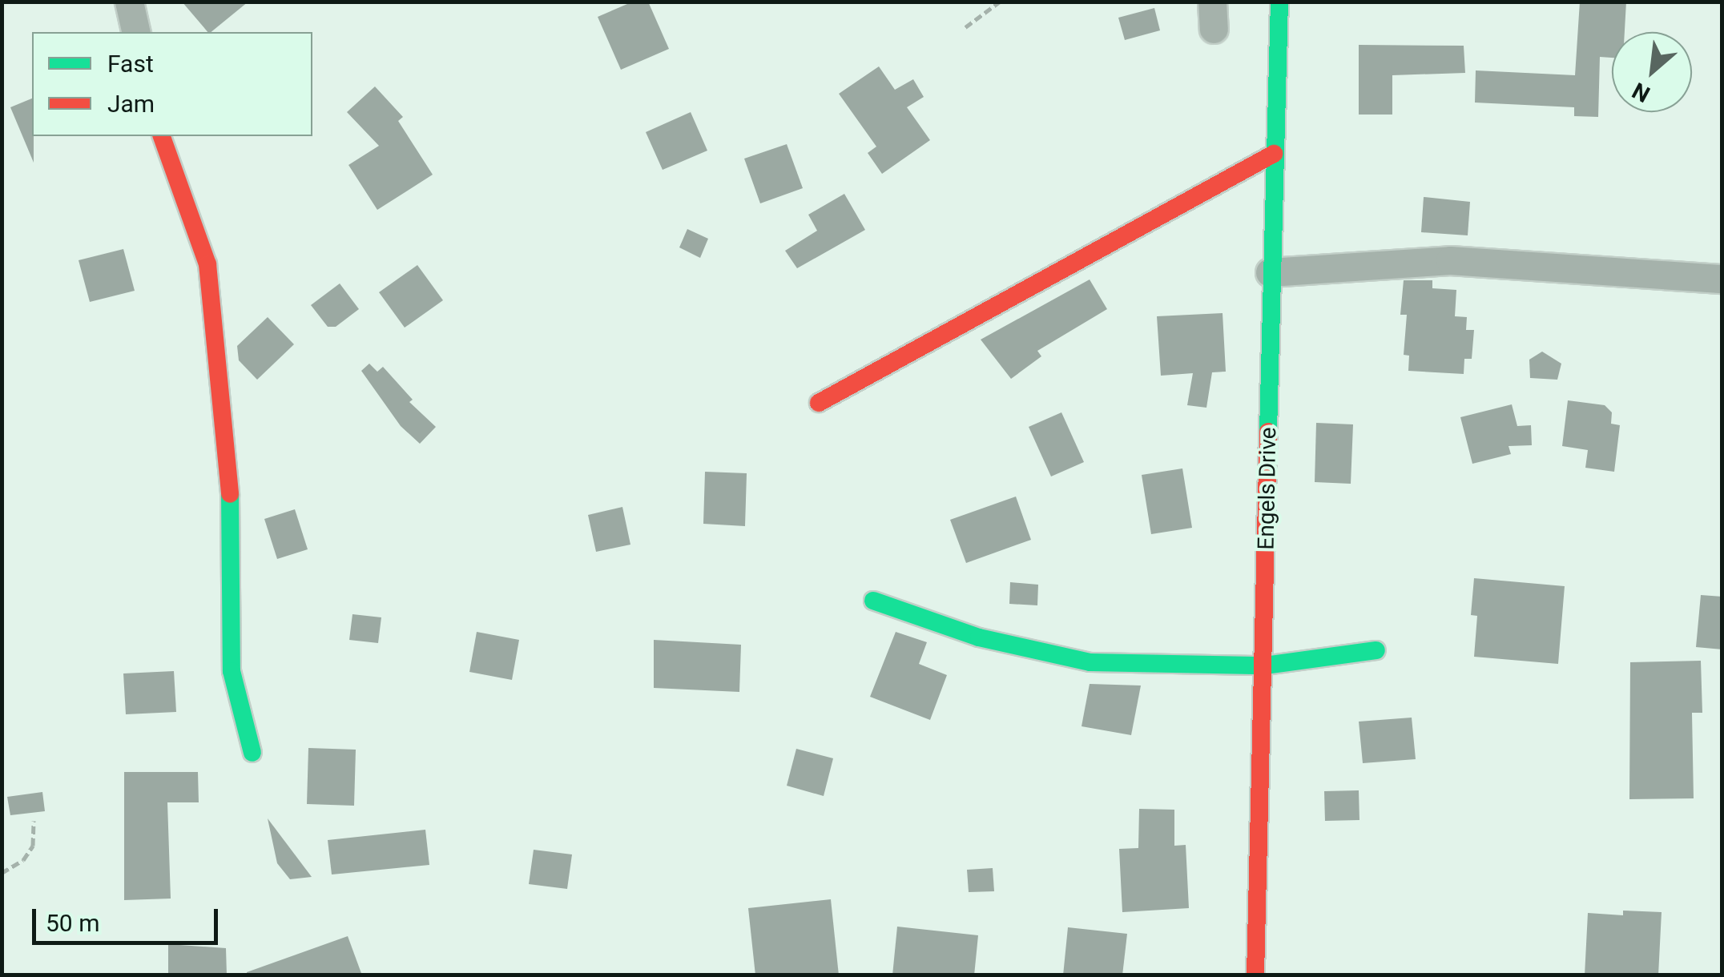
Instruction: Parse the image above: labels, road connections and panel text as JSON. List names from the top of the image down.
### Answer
{
  "streets": {
    "street": ["Engels Drive"]
  },
  "legend": ["Fast", "Jam"],
  "scale_bar": "50 m",
  "north": "bottom left"
}
